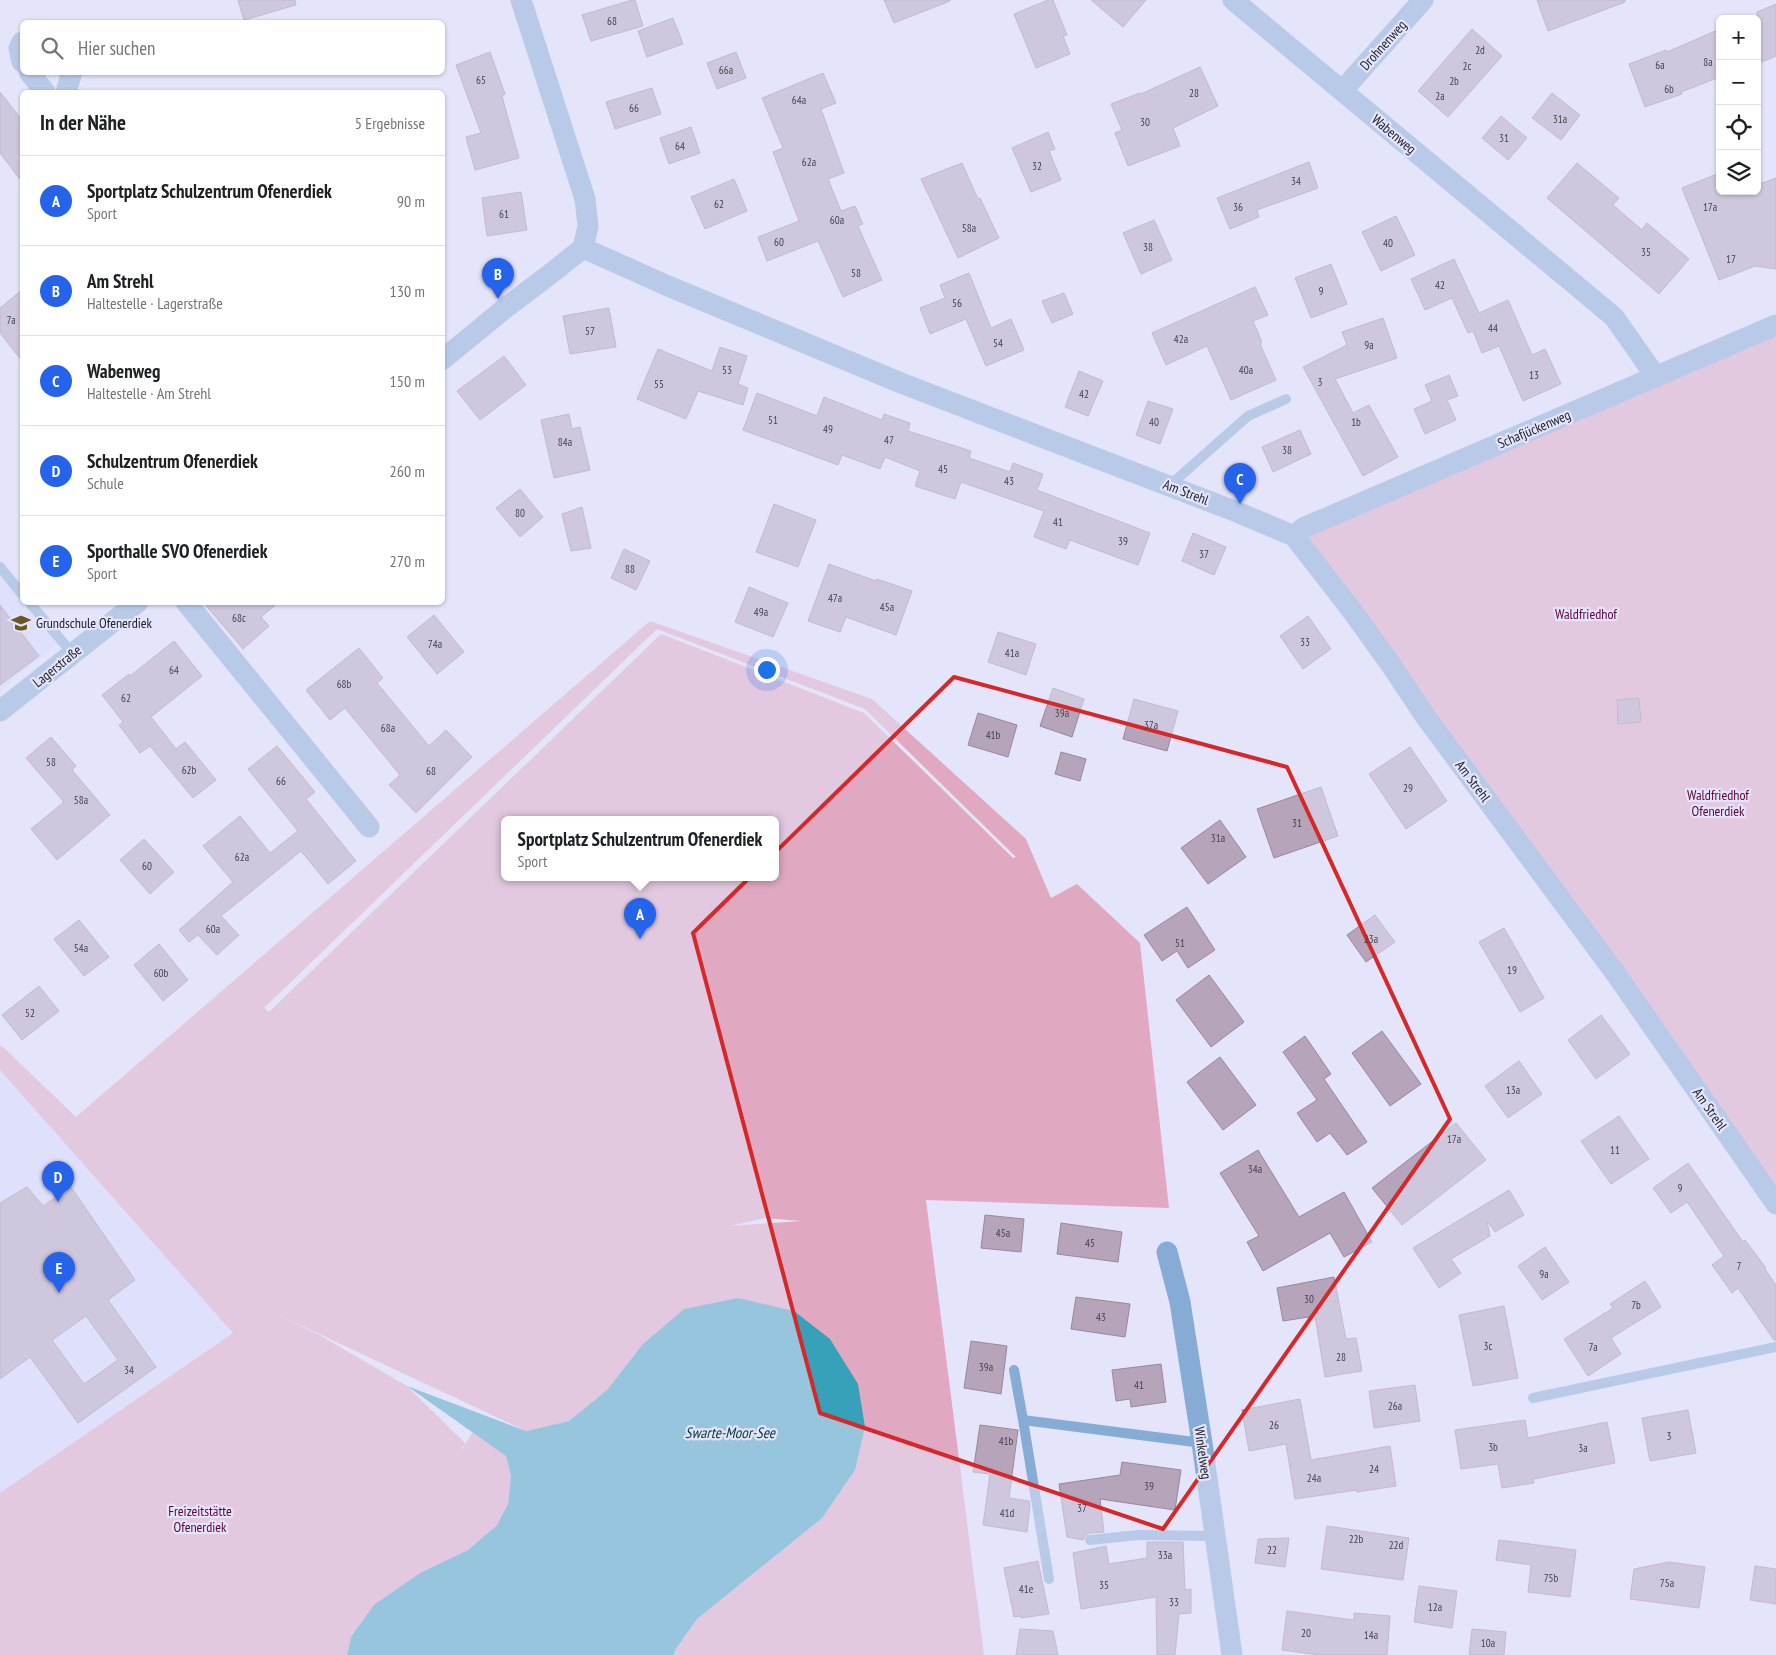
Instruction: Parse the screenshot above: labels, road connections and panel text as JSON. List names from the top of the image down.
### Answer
{
  "streets": {
    "street": [
      "Drohnenweg",
      "Wabenweg",
      "Schafjückenweg",
      "Am Strehl",
      "Lagerstraße",
      "Winkelweg"
    ]
  },
  "crossings": [
    ["Drohnenweg", "Wabenweg"],
    ["Wabenweg", "Schafjückenweg"],
    ["Schafjückenweg", "Am Strehl"]
  ],
  "water": ["Swarte-Moor-See"],
  "parks": ["Waldfriedhof", "Waldfriedhof Ofenerdiek", "Freizeitstätte Ofenerdiek"],
  "places": {
    "school or university": ["Grundschule Ofenerdiek"]
  },
  "house_numbers": [
    "68",
    "2d",
    "8a",
    "6a",
    "2c",
    "66a",
    "65",
    "2b",
    "6b",
    "28",
    "2a",
    "64a",
    "66",
    "31a",
    "30",
    "31",
    "64",
    "62a",
    "32",
    "34",
    "62",
    "36",
    "17a",
    "61",
    "60a",
    "58a",
    "60",
    "40",
    "38",
    "35",
    "17",
    "58",
    "42",
    "9",
    "56",
    "7a",
    "44",
    "57",
    "42a",
    "54",
    "9a",
    "53",
    "40a",
    "13",
    "3",
    "55",
    "42",
    "51",
    "40",
    "1b",
    "49",
    "47",
    "84a",
    "38",
    "45",
    "43",
    "80",
    "41",
    "39",
    "37",
    "88",
    "47a",
    "45a",
    "49a",
    "68c",
    "33",
    "74a",
    "41a",
    "64",
    "68b",
    "62",
    "39a",
    "37a",
    "68a",
    "41b",
    "58",
    "62b",
    "68",
    "66",
    "29",
    "58a",
    "31",
    "31a",
    "62a",
    "60",
    "60a",
    "23a",
    "51",
    "54a",
    "19",
    "60b",
    "52",
    "13a",
    "17a",
    "11",
    "34a",
    "9",
    "45a",
    "45",
    "7",
    "9a",
    "30",
    "7b",
    "43",
    "3c",
    "7a",
    "28",
    "39a",
    "34",
    "41",
    "26a",
    "26",
    "3",
    "41b",
    "3b",
    "3a",
    "24",
    "24a",
    "39",
    "37",
    "41d",
    "22b",
    "22d",
    "22",
    "33a",
    "75b",
    "75a",
    "35",
    "41e",
    "33",
    "12a",
    "20",
    "14a",
    "10a"
  ],
  "page": {
    "map_buttons": ["+", "−"],
    "search": "Hier suchen",
    "heading": ["In der Nähe", "5 Ergebnisse"],
    "list": [
      {
        "mark": "A",
        "name": "Sportplatz Schulzentrum Ofenerdiek",
        "note": "Sport",
        "value": "90 m"
      },
      {
        "mark": "B",
        "name": "Am Strehl",
        "note": "Haltestelle · Lagerstraße",
        "value": "130 m"
      },
      {
        "mark": "C",
        "name": "Wabenweg",
        "note": "Haltestelle · Am Strehl",
        "value": "150 m"
      },
      {
        "mark": "D",
        "name": "Schulzentrum Ofenerdiek",
        "note": "Schule",
        "value": "260 m"
      },
      {
        "mark": "E",
        "name": "Sporthalle SVO Ofenerdiek",
        "note": "Sport",
        "value": "270 m"
      }
    ],
    "pins": [
      "B",
      "C",
      "A",
      "D",
      "E"
    ],
    "popup": ["Sportplatz Schulzentrum Ofenerdiek", "Sport"]
  }
}
